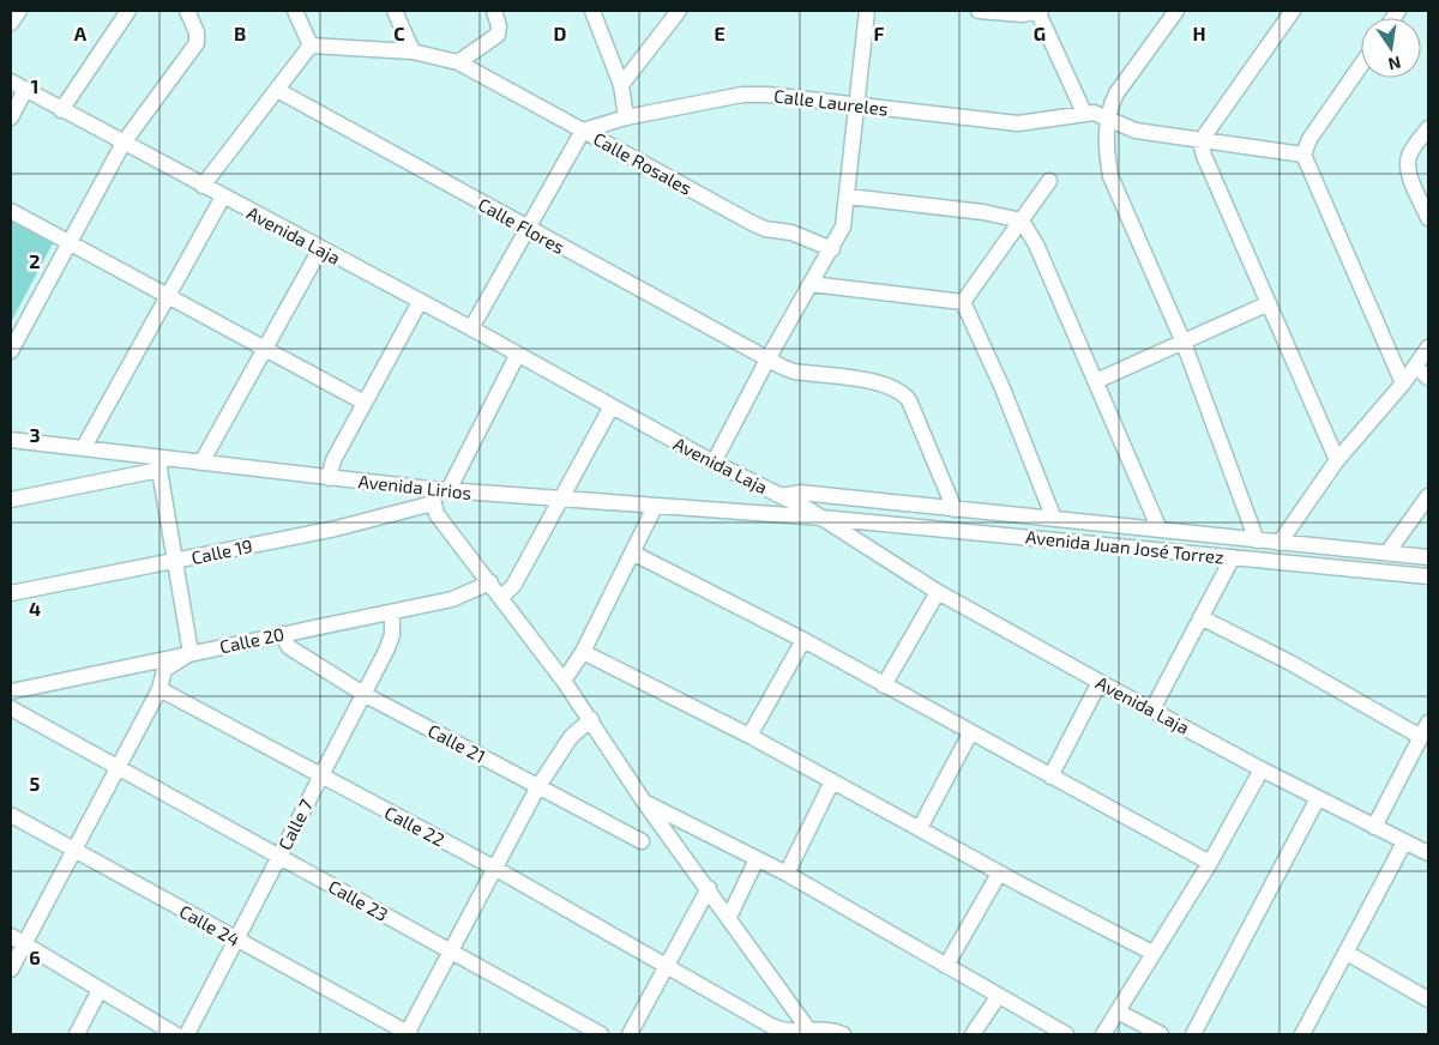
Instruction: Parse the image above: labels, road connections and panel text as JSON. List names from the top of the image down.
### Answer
{
  "streets": {
    "street": [
      "Calle Laureles",
      "Calle Rosales",
      "Calle Flores",
      "Avenida Laja",
      "Avenida Lirios",
      "Avenida Juan José Torrez",
      "Calle 19",
      "Calle 20",
      "Calle 21",
      "Calle 7",
      "Calle 22",
      "Calle 23",
      "Calle 24"
    ]
  },
  "crossings": [
    ["Calle Laureles", "Calle Rosales"],
    ["Avenida Laja", "Avenida Lirios"],
    ["Avenida Laja", "Avenida Juan José Torrez"],
    ["Avenida Lirios", "Avenida Juan José Torrez"],
    ["Avenida Lirios", "Calle 19"],
    ["Calle 20", "Calle 21"],
    ["Calle 20", "Calle 7"],
    ["Calle 21", "Calle 7"],
    ["Calle 7", "Calle 22"],
    ["Calle 7", "Calle 23"],
    ["Calle 7", "Calle 24"]
  ],
  "north": "bottom",
  "grid": {
    "columns": [
      "A",
      "B",
      "C",
      "D",
      "E",
      "F",
      "G",
      "H"
    ],
    "rows": [
      "1",
      "2",
      "3",
      "4",
      "5",
      "6"
    ]
  }
}
